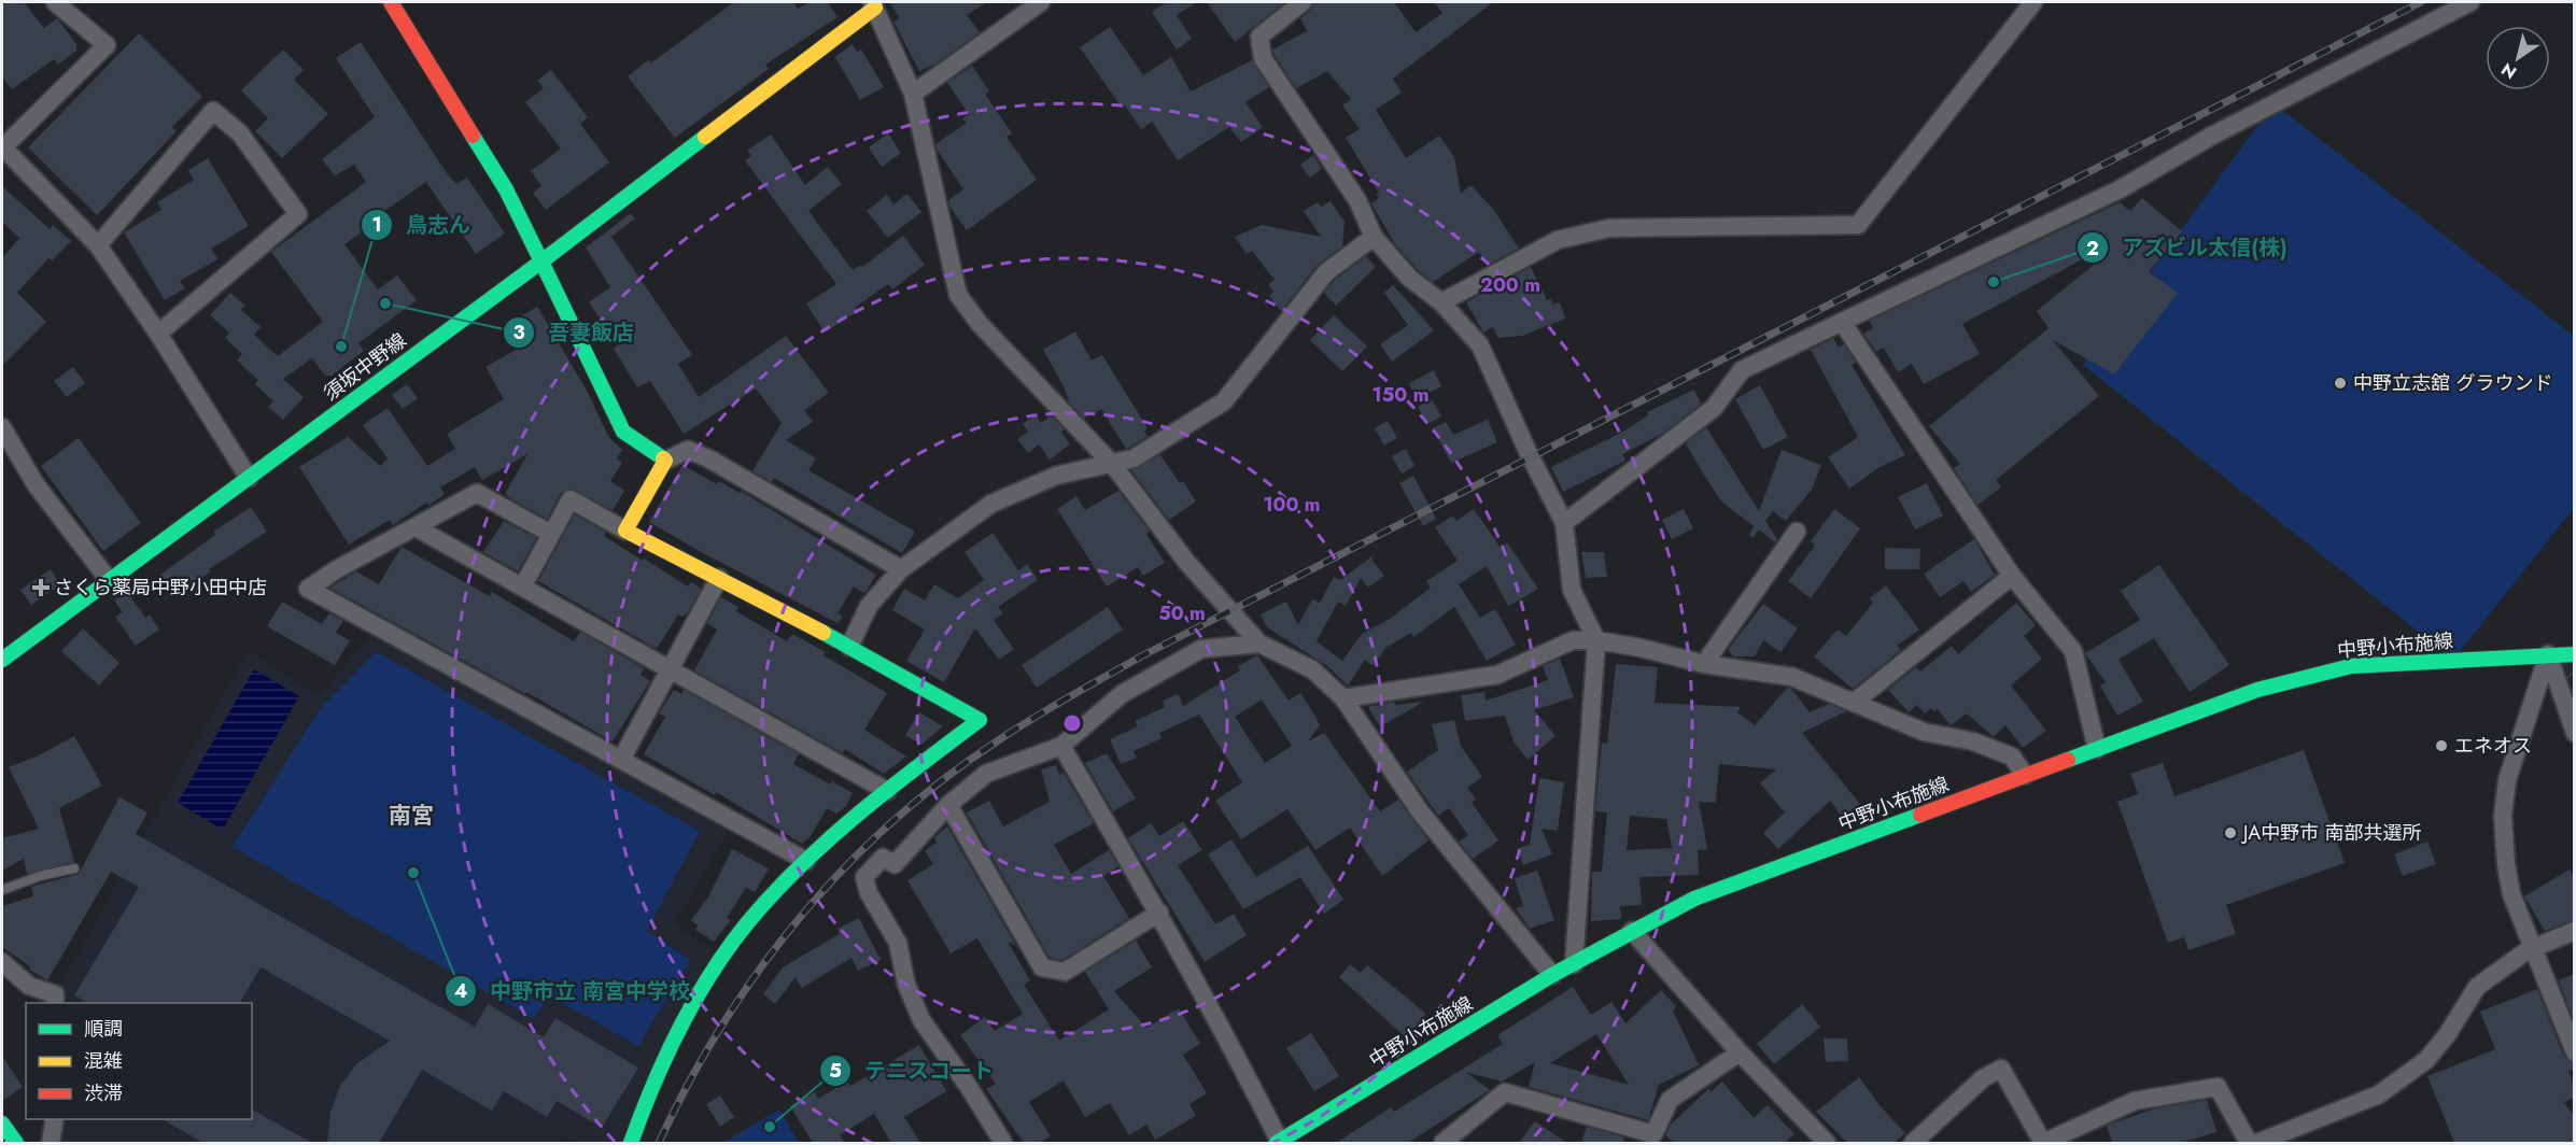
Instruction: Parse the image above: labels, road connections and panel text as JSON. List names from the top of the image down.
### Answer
{
  "streets": {
    "main road": ["須坂中野線", "中野小布施線"]
  },
  "districts": ["南宮"],
  "places": {
    "other": [
      "アズビル太信(株)",
      "吾妻飯店",
      "鳥志ん",
      "中野立志舘 グラウンド",
      "エネオス",
      "JA中野市 南部共選所",
      "中野市立 南宮中学校",
      "テニスコート"
    ],
    "health": ["さくら薬局中野小田中店"]
  },
  "legend": ["順調", "混雑", "渋滞"],
  "north": "bottom left",
  "rings": [
    "200 m",
    "150 m",
    "100 m",
    "50 m"
  ]
}
